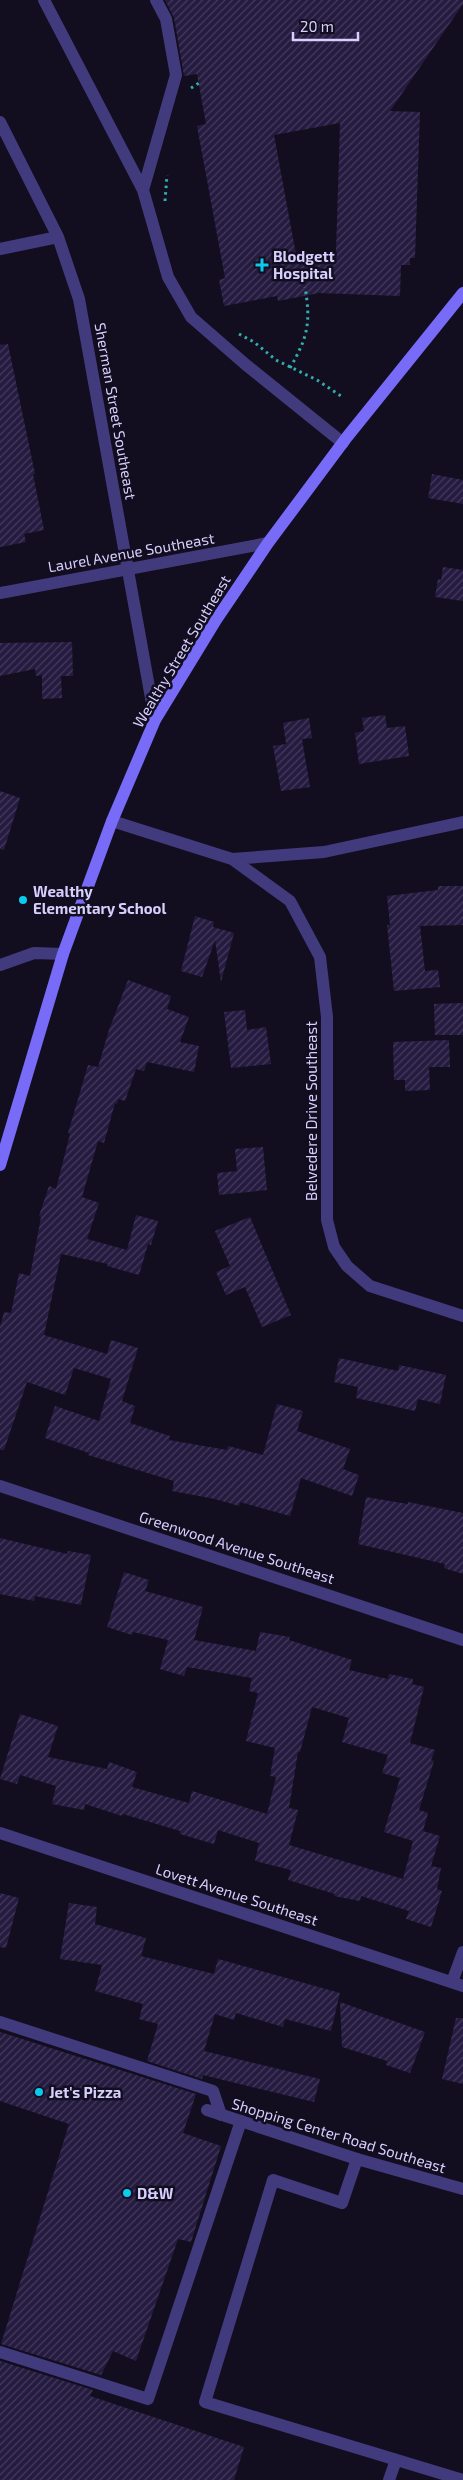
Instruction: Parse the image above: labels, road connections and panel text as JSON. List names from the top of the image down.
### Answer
{
  "streets": {
    "main road": ["Wealthy Street Southeast"],
    "street": [
      "Sherman Street Southeast",
      "Laurel Avenue Southeast",
      "Belvedere Drive Southeast",
      "Greenwood Avenue Southeast",
      "Lovett Avenue Southeast",
      "Shopping Center Road Southeast"
    ]
  },
  "crossings": [
    ["Sherman Street Southeast", "Laurel Avenue Southeast"],
    ["Sherman Street Southeast", "Wealthy Street Southeast"],
    ["Laurel Avenue Southeast", "Wealthy Street Southeast"]
  ],
  "places": {
    "health": ["Blodgett Hospital"],
    "other": ["Wealthy Elementary School", "Jet's Pizza", "D&W"]
  },
  "scale_bar": "20 m"
}
